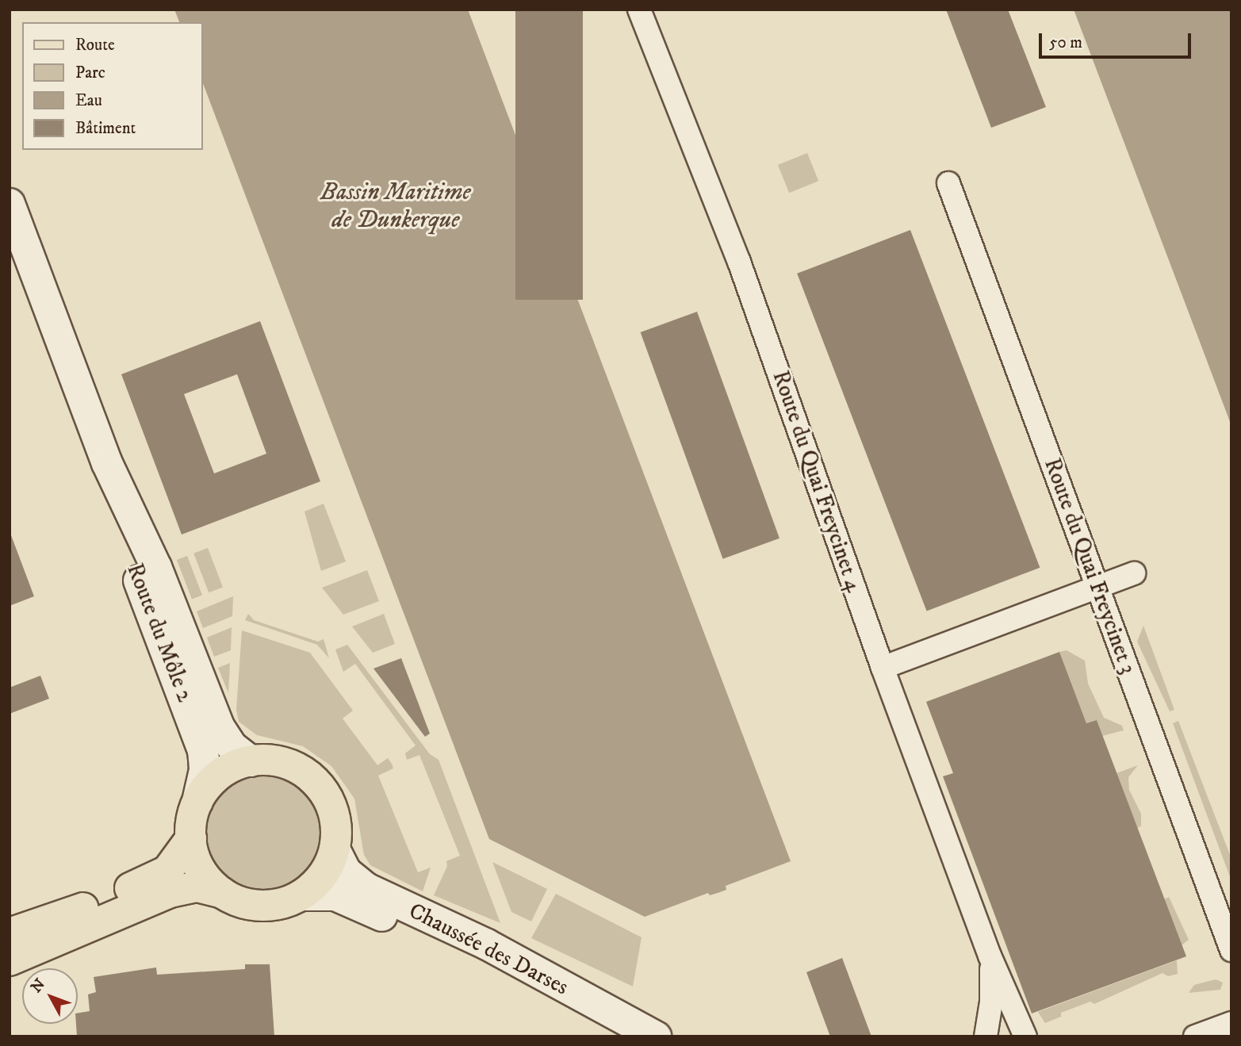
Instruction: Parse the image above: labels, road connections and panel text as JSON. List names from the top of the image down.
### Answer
{
  "streets": {
    "main road": ["Route du Môle 2", "Chaussée des Darses"],
    "street": ["Route du Quai Freycinet 4", "Route du Quai Freycinet 3"]
  },
  "crossings": [
    ["Route du Môle 2", "Chaussée des Darses"]
  ],
  "water": ["Bassin Maritime de Dunkerque"],
  "legend": [
    "Route",
    "Parc",
    "Eau",
    "Bâtiment"
  ],
  "scale_bar": "50 m",
  "north": "top left"
}
